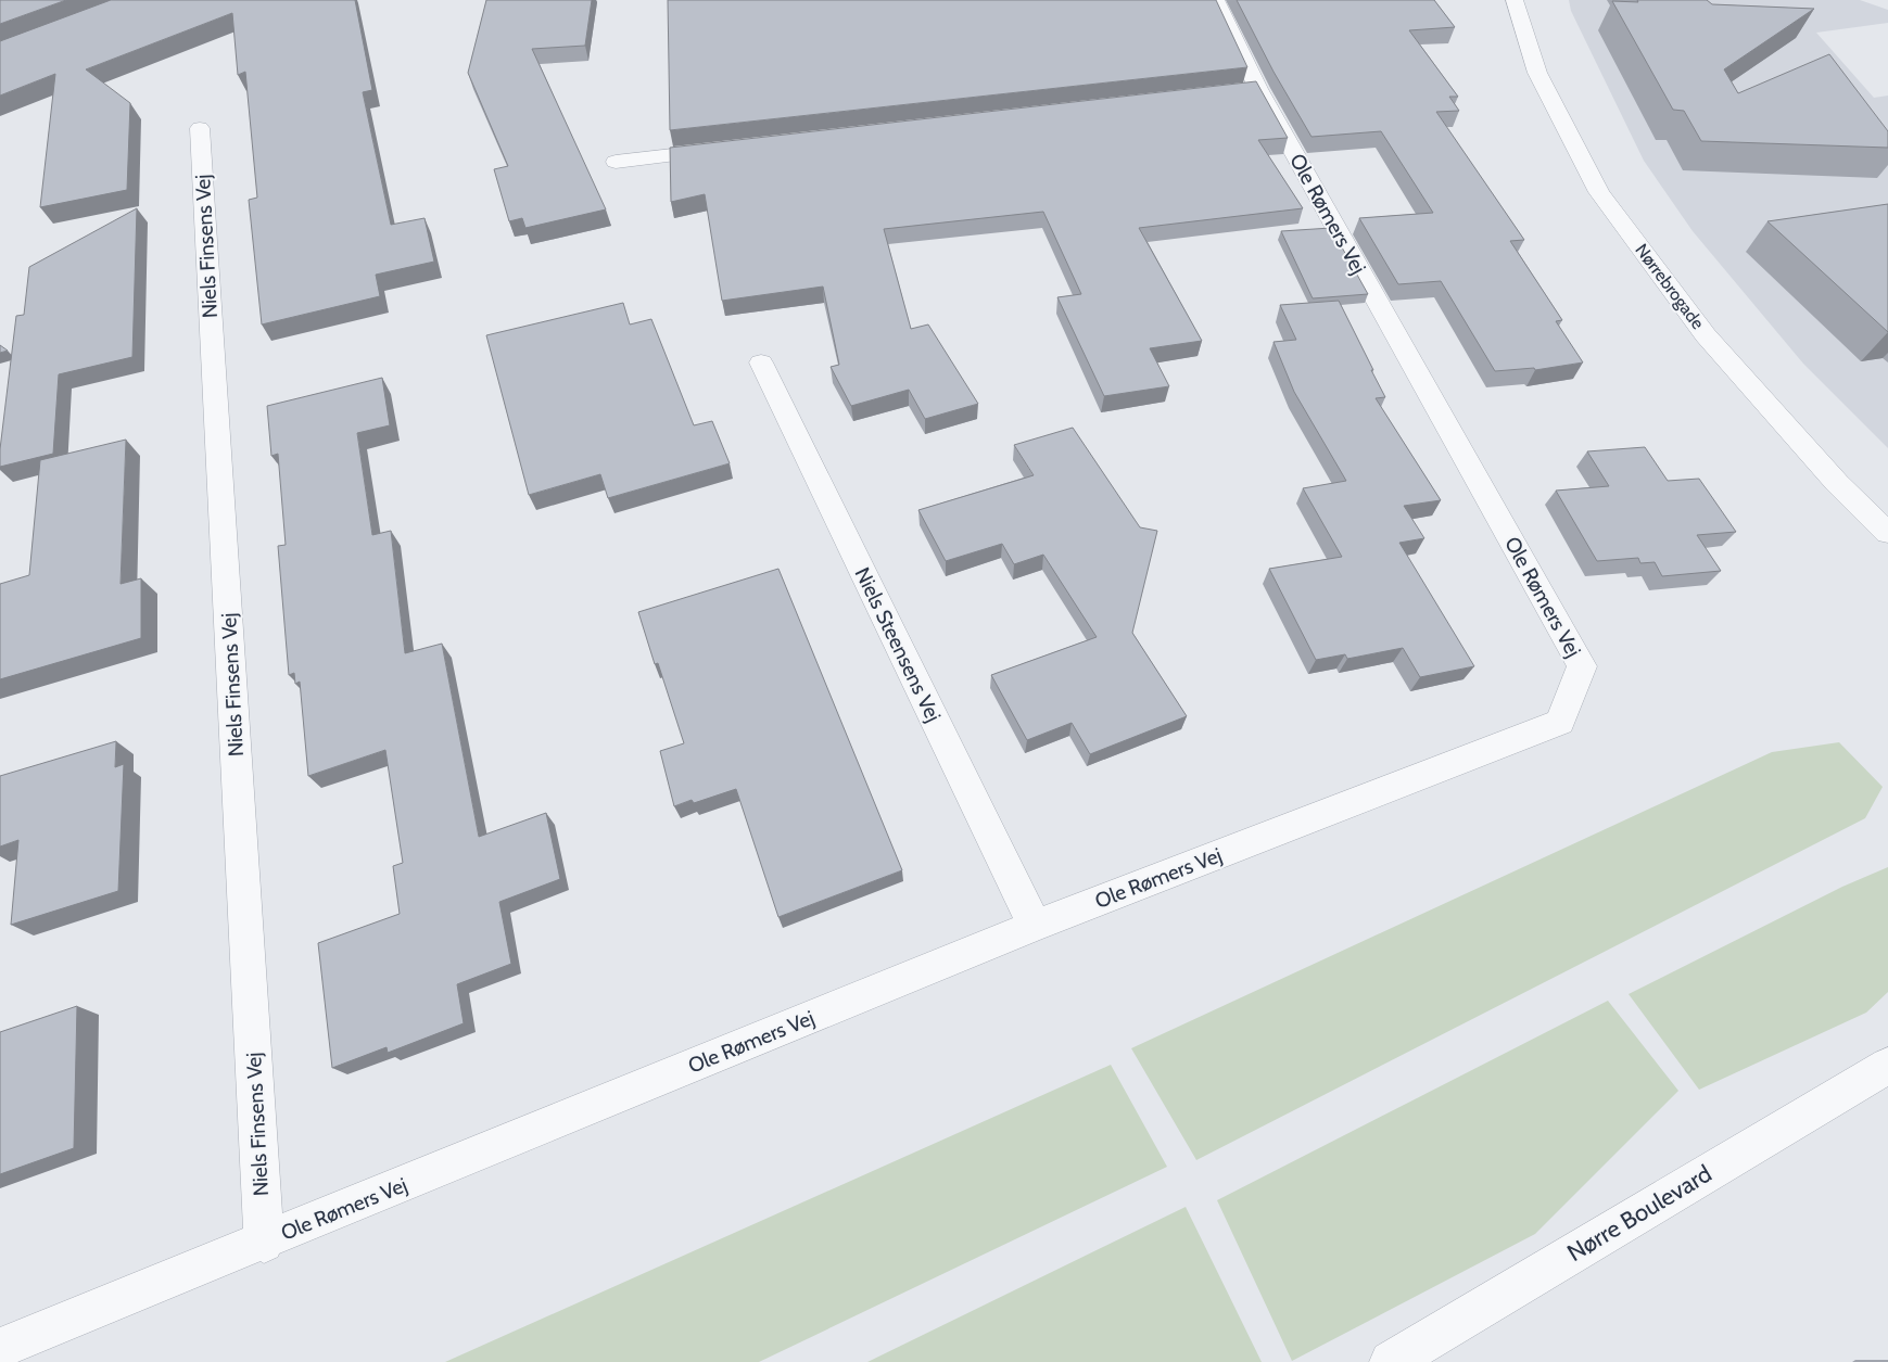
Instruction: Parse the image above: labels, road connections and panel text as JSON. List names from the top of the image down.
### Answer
{
  "streets": {
    "street": [
      "Ole Rømers Vej",
      "Niels Finsens Vej",
      "Nørrebrogade",
      "Niels Steensens Vej",
      "Nørre Boulevard"
    ]
  },
  "crossings": [
    ["Ole Rømers Vej", "Niels Finsens Vej"],
    ["Ole Rømers Vej", "Niels Steensens Vej"]
  ]
}
